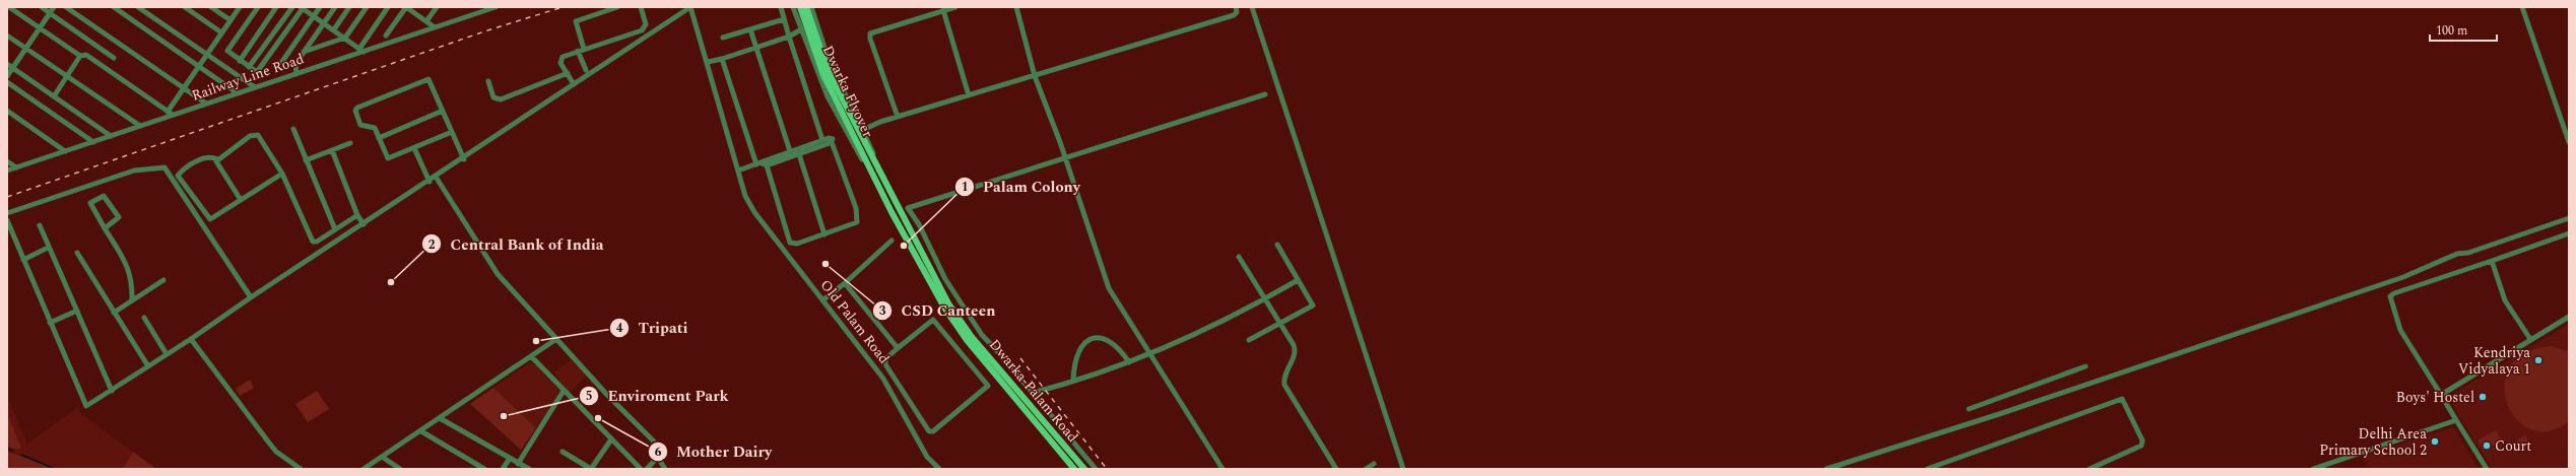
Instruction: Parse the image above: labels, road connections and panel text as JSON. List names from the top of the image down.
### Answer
{
  "streets": {
    "main road": ["Dwarka Flyover", "Dwarka-Palam Road"],
    "street": ["Railway Line Road", "Old Palam Road"]
  },
  "crossings": [
    ["Dwarka Flyover", "Dwarka-Palam Road"]
  ],
  "places": [
    "Palam Colony",
    "CSD Canteen",
    "Central Bank of India",
    "Tripati",
    "Kendriya Vidyalaya 1",
    "Boys' Hostel",
    "Enviroment Park",
    "Mother Dairy",
    "Delhi Area Primary School 2",
    "Court"
  ],
  "scale_bar": "100 m"
}
